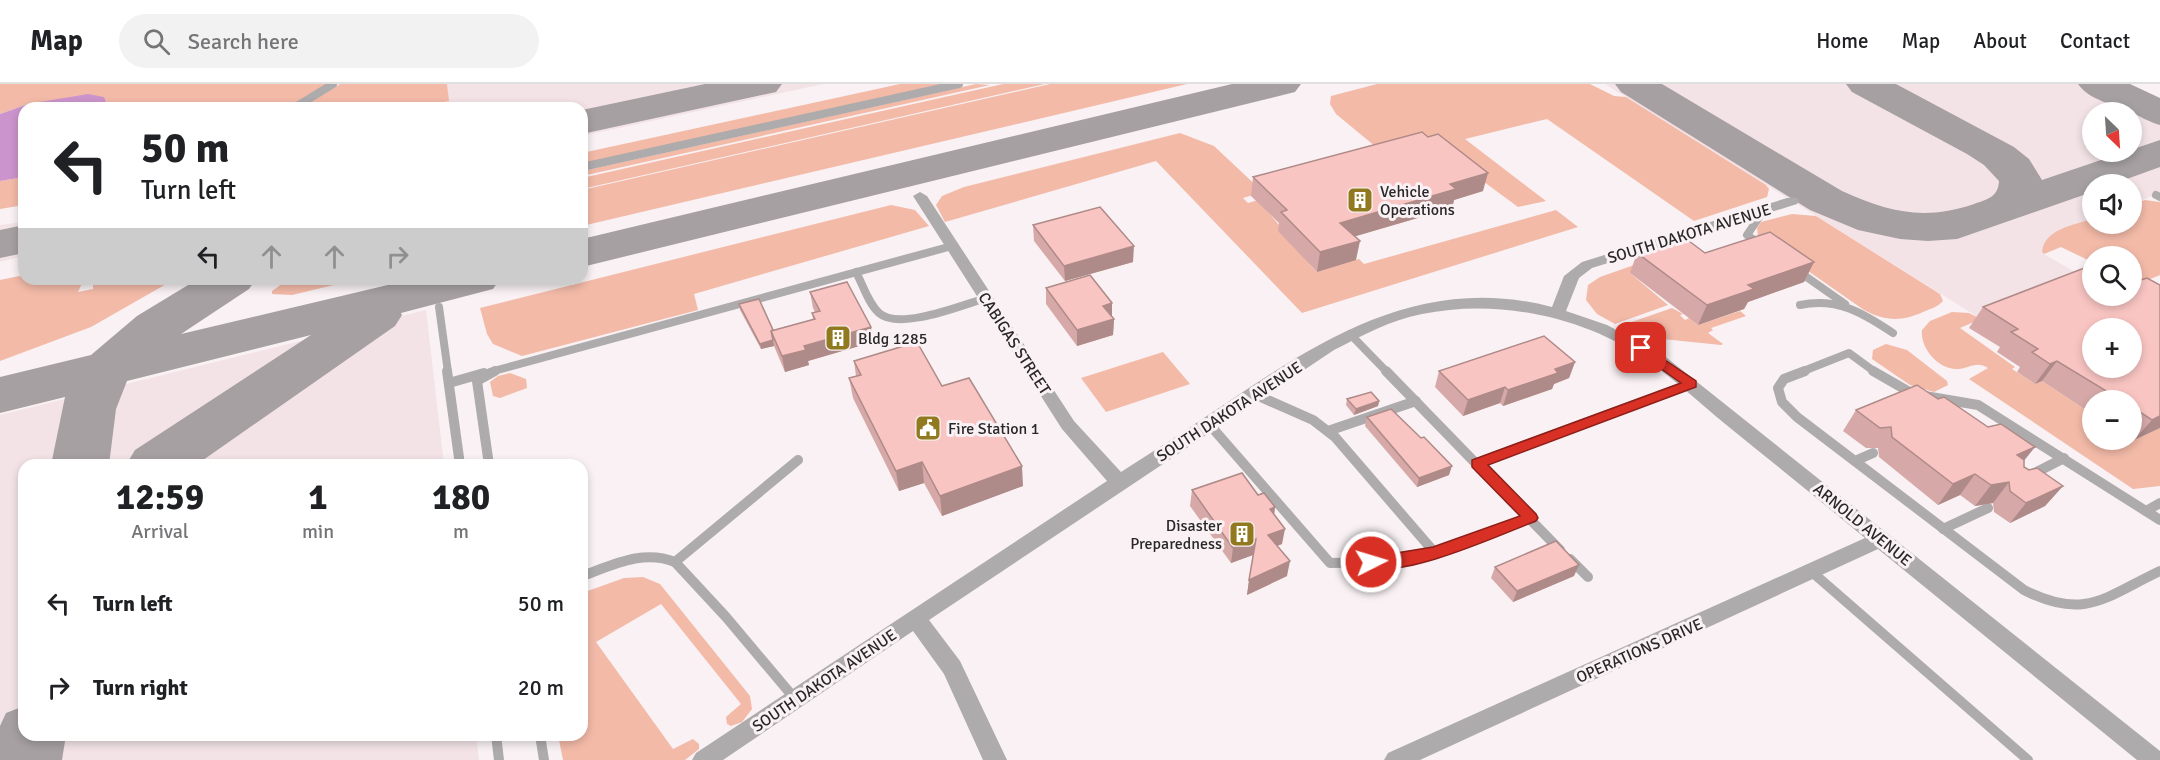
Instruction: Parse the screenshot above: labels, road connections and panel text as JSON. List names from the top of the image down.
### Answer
{
  "streets": {
    "street": [
      "SOUTH DAKOTA AVENUE",
      "CABIGAS STREET",
      "ARNOLD AVENUE",
      "OPERATIONS DRIVE"
    ]
  },
  "crossings": [
    ["SOUTH DAKOTA AVENUE", "CABIGAS STREET"],
    ["SOUTH DAKOTA AVENUE", "ARNOLD AVENUE"],
    ["ARNOLD AVENUE", "OPERATIONS DRIVE"]
  ],
  "places": {
    "building": ["Vehicle Operations", "Bldg 1285", "Disaster Preparedness"],
    "public building": ["Fire Station 1"]
  },
  "north": "bottom right",
  "page": {
    "header": "Map",
    "search": "Search here",
    "nav": [
      "Home",
      "Map",
      "About",
      "Contact"
    ],
    "map_buttons": ["+", "−"],
    "turn": ["50 m", "Turn left"],
    "eta": [
      "12:59",
      "Arrival",
      "1",
      "min",
      "180",
      "m"
    ],
    "list": [
      {
        "name": "Turn left",
        "value": "50 m"
      },
      {
        "name": "Turn right",
        "value": "20 m"
      }
    ]
  }
}
